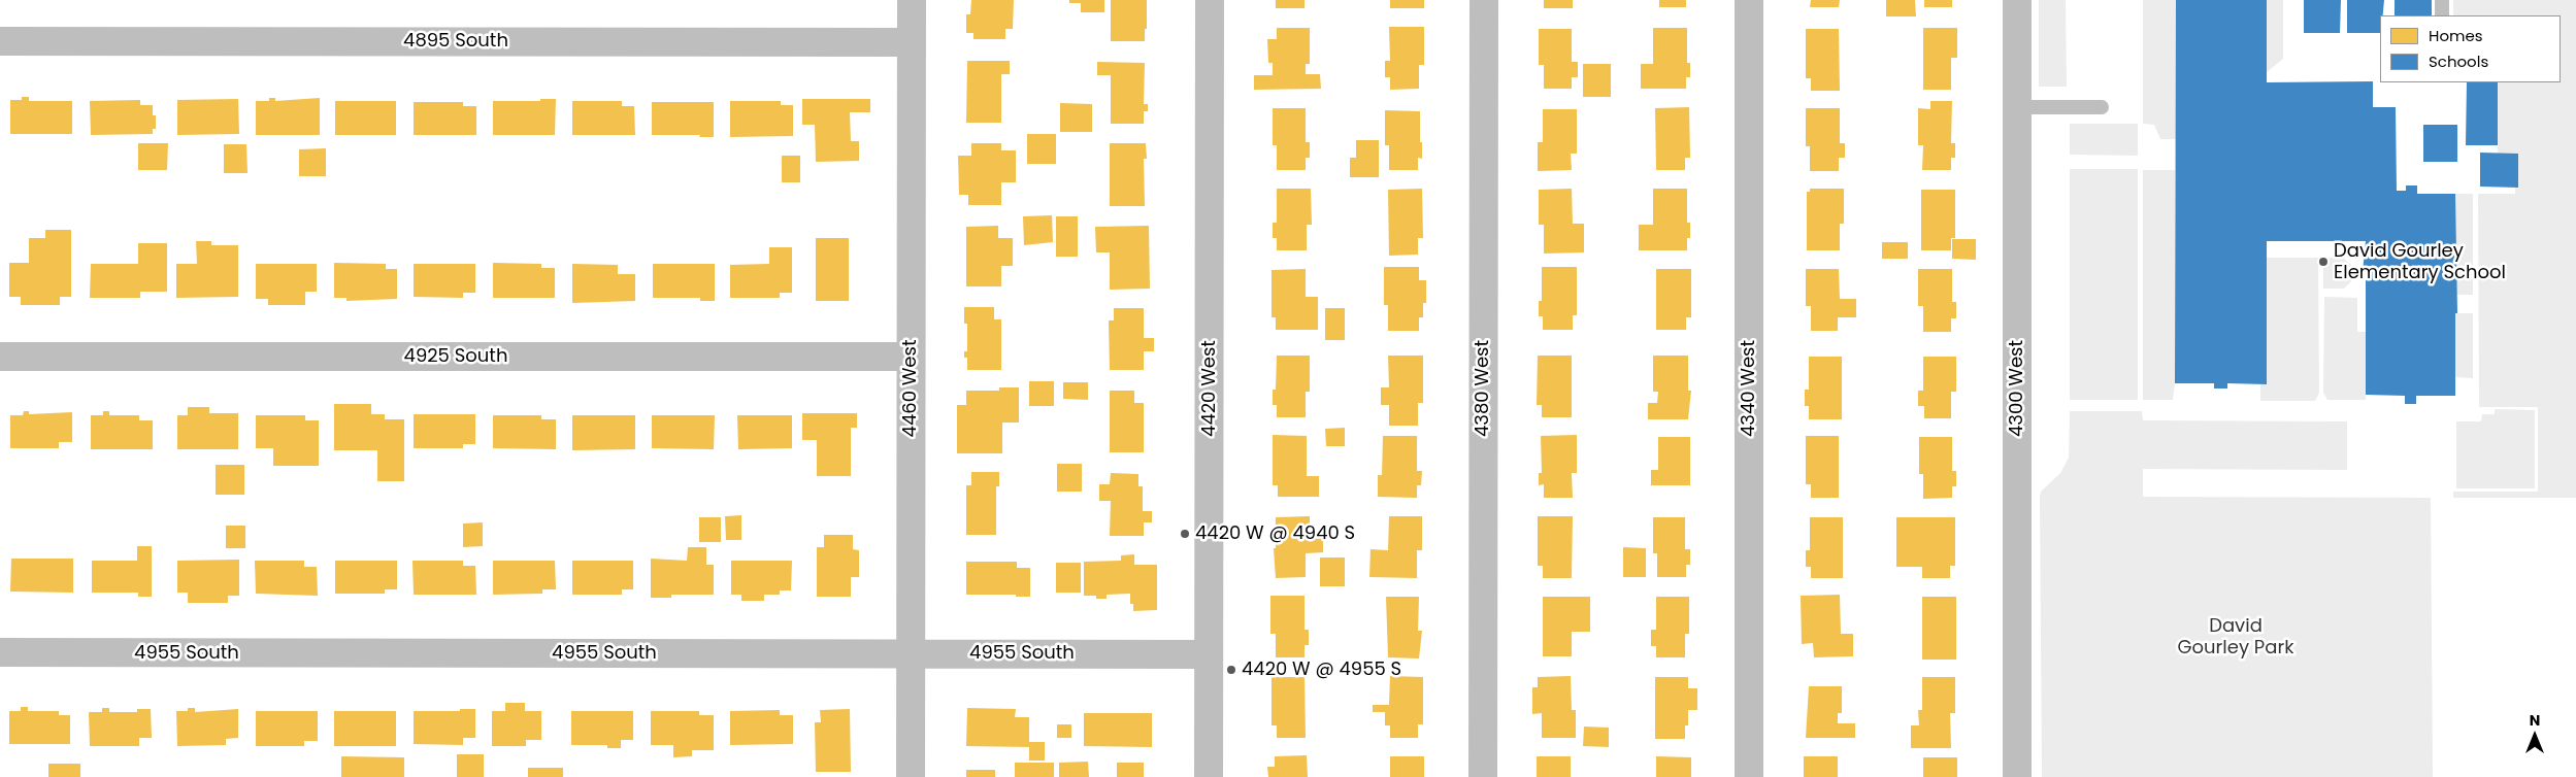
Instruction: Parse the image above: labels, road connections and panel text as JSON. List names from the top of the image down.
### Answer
{
  "streets": {
    "street": [
      "4895 South",
      "4925 South",
      "4460 West",
      "4420 West",
      "4380 West",
      "4340 West",
      "4300 West",
      "4955 South"
    ]
  },
  "crossings": [
    ["4895 South", "4460 West"],
    ["4925 South", "4460 West"],
    ["4460 West", "4955 South"],
    ["4420 West", "4955 South"]
  ],
  "parks": ["David Gourley Park"],
  "places": ["David Gourley Elementary School", "4420 W @ 4940 S", "4420 W @ 4955 S"],
  "legend": ["Homes", "Schools"],
  "north": "top"
}
